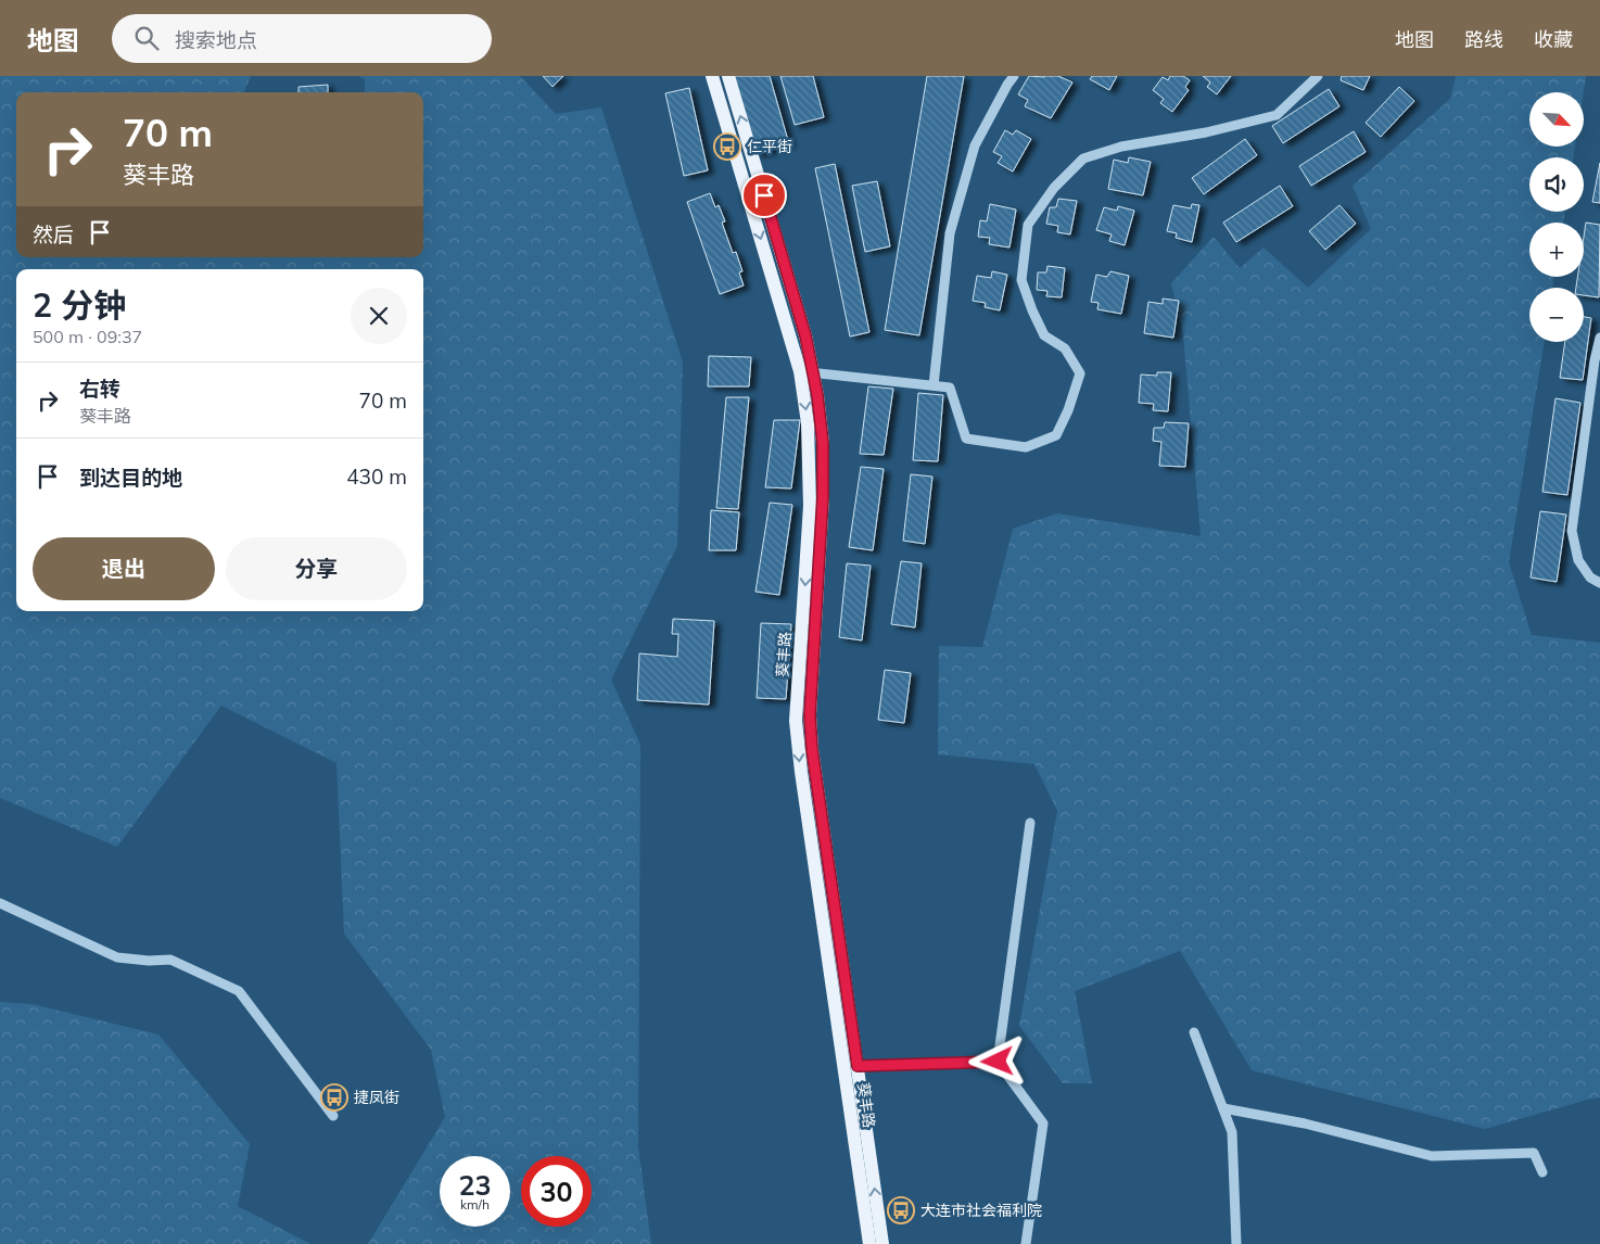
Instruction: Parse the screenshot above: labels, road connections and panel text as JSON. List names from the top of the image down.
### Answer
{
  "streets": {
    "main road": ["葵丰路"]
  },
  "places": {
    "bus stop": ["仁平街", "捷凤街", "大连市社会福利院"]
  },
  "north": "bottom right",
  "page": {
    "header": "地图",
    "search": "搜索地点",
    "nav": ["地图", "路线", "收藏"],
    "map_buttons": ["+", "−"],
    "turn": ["70 m", "葵丰路"],
    "then": "然后",
    "heading": ["2 分钟", "500 m · 09:37"],
    "list": [
      {
        "name": "右转",
        "note": "葵丰路",
        "value": "70 m"
      },
      {
        "name": "到达目的地",
        "value": "430 m"
      }
    ],
    "buttons": ["退出", "分享"],
    "speed": "23 km/h",
    "limit": "30"
  }
}
